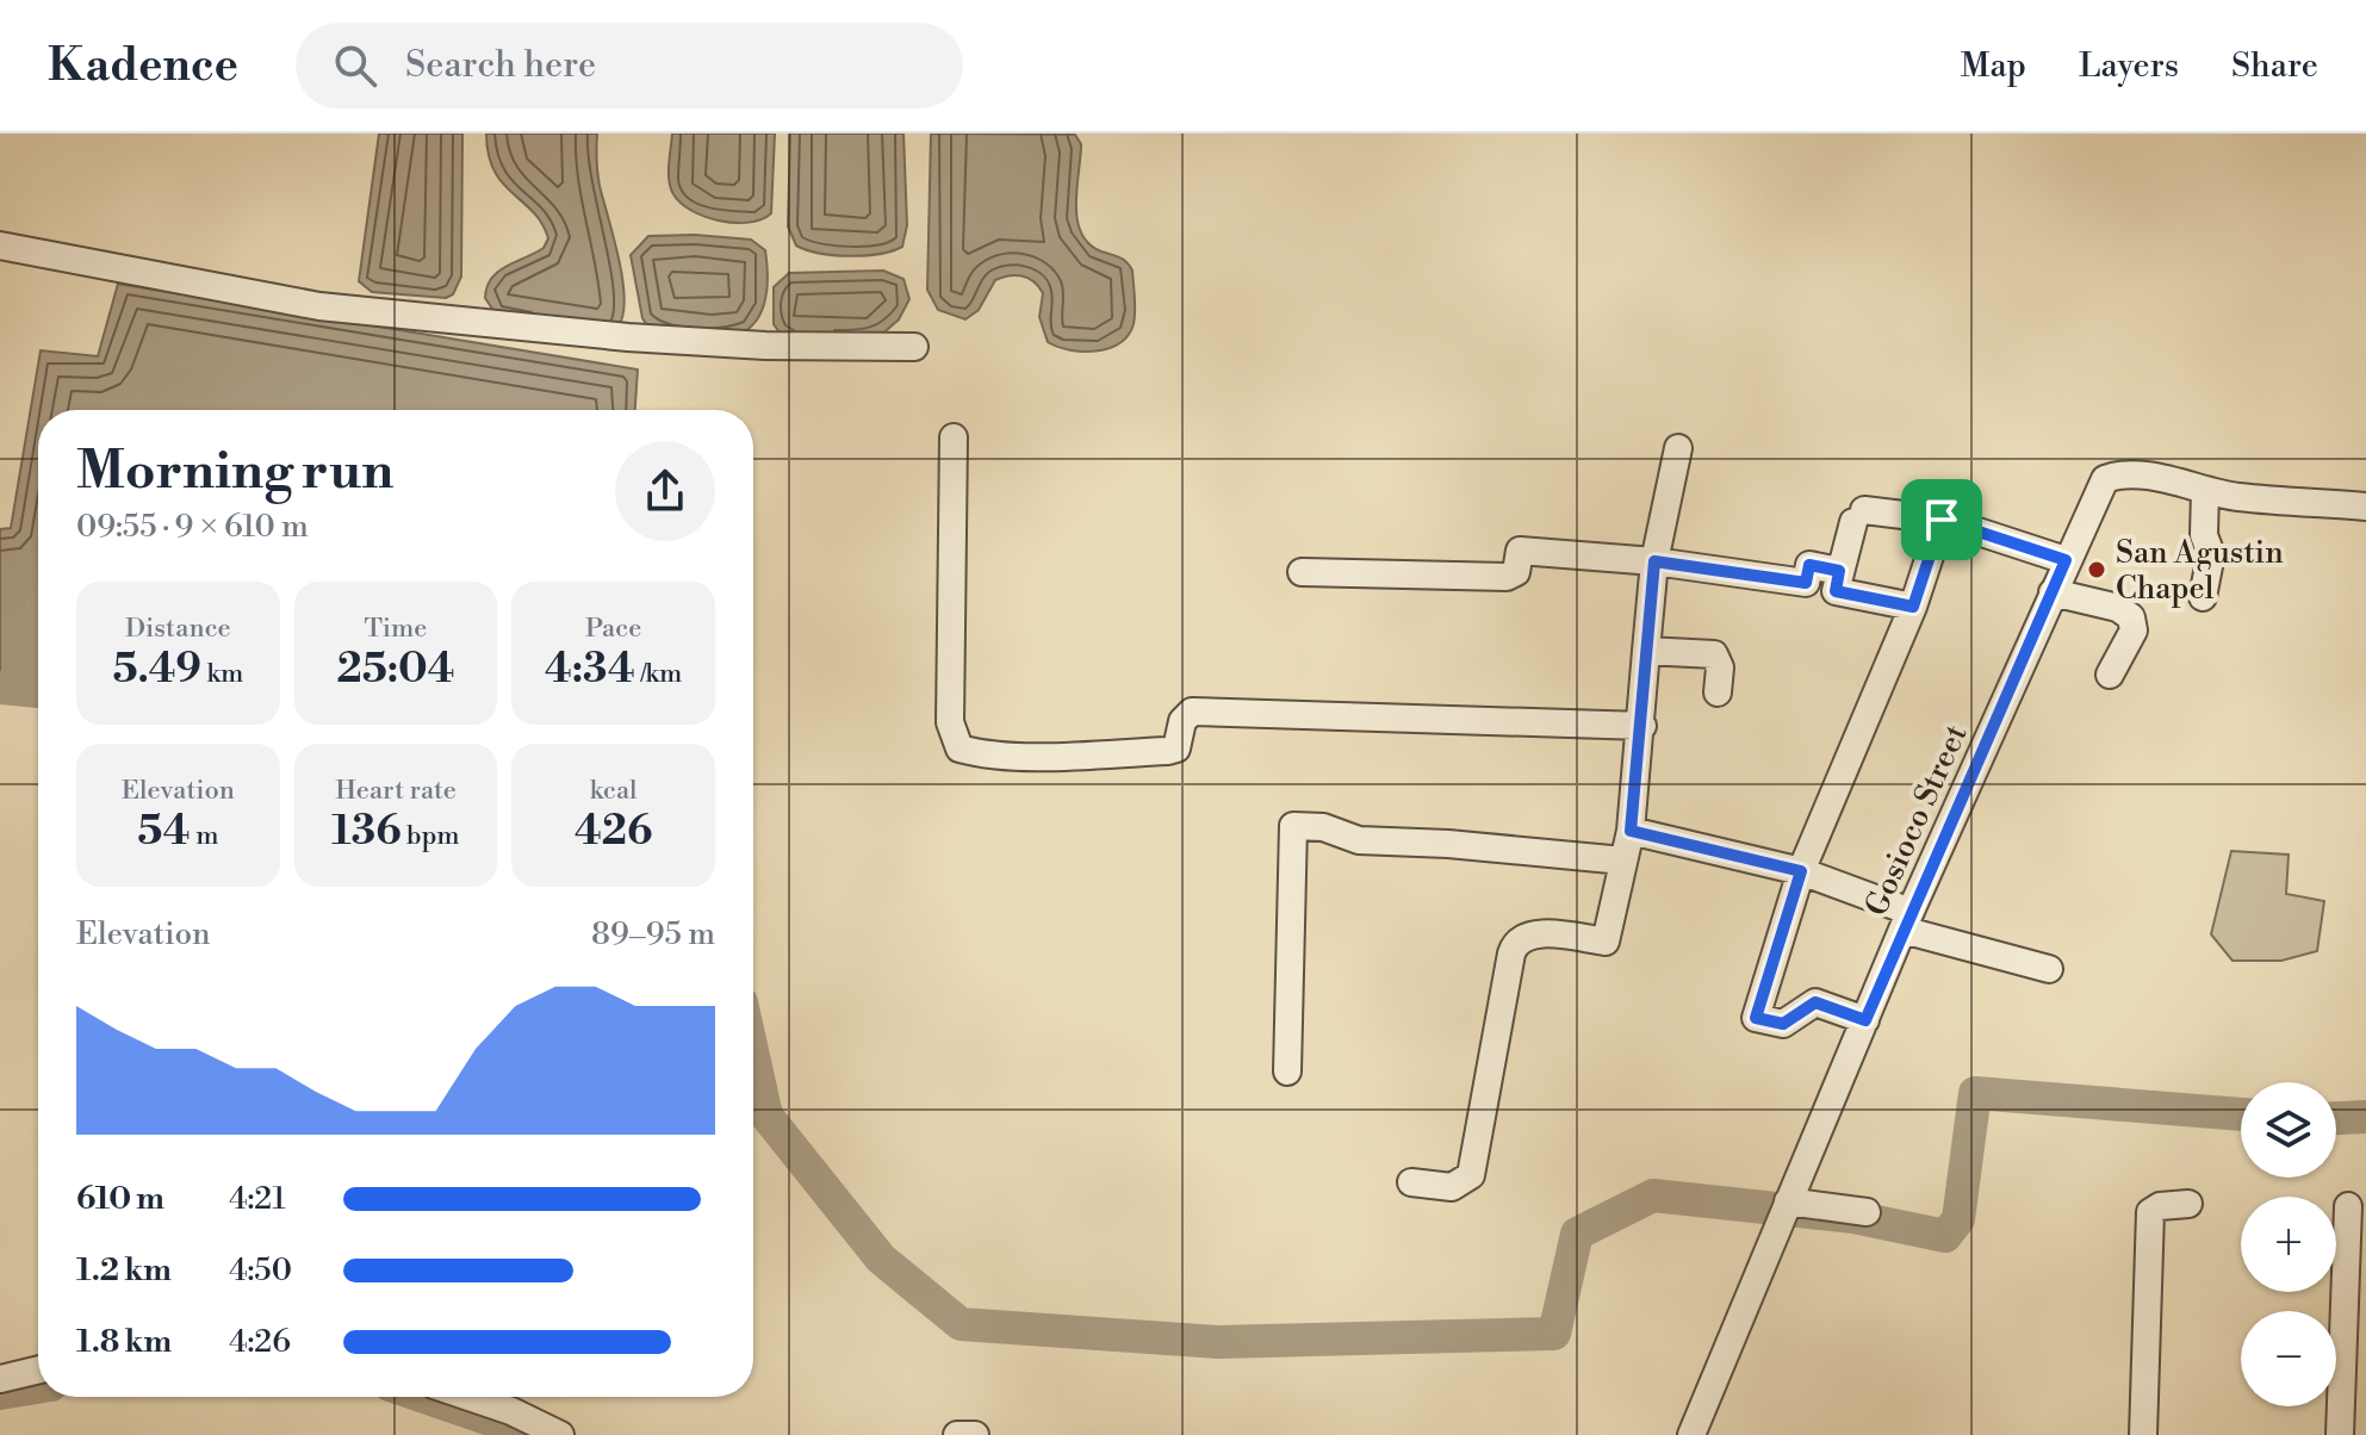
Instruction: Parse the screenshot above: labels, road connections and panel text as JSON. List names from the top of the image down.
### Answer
{
  "streets": {
    "street": ["Gosioco Street"]
  },
  "places": ["San Agustin Chapel"],
  "page": {
    "header": "Kadence",
    "search": "Search here",
    "nav": ["Map", "Layers", "Share"],
    "heading": ["Morning run", "09:55 · 9 × 610 m"],
    "stats": [
      ["Distance", "5.49 km"],
      ["Time", "25:04"],
      ["Pace", "4:34 /km"],
      ["Elevation", "54 m"],
      ["Heart rate", "136 bpm"],
      ["kcal", "426"]
    ],
    "chart": ["Elevation", "89–95 m"],
    "map_buttons": ["+", "−"],
    "list": [
      {
        "name": "610 m",
        "note": "4:21"
      },
      {
        "name": "1.2 km",
        "note": "4:50"
      },
      {
        "name": "1.8 km",
        "note": "4:26"
      }
    ]
  }
}
